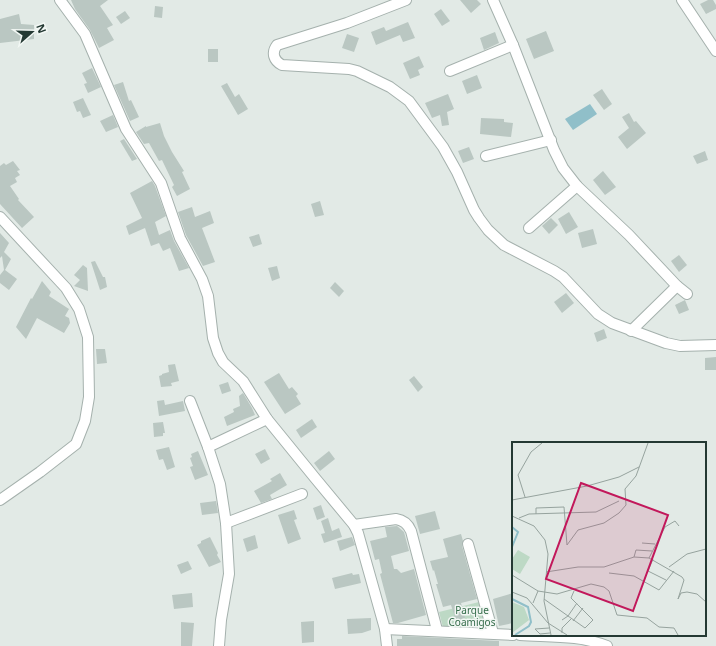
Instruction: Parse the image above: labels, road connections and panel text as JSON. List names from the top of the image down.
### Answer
{
  "parks": ["Parque Coamigos"],
  "north": "right"
}
